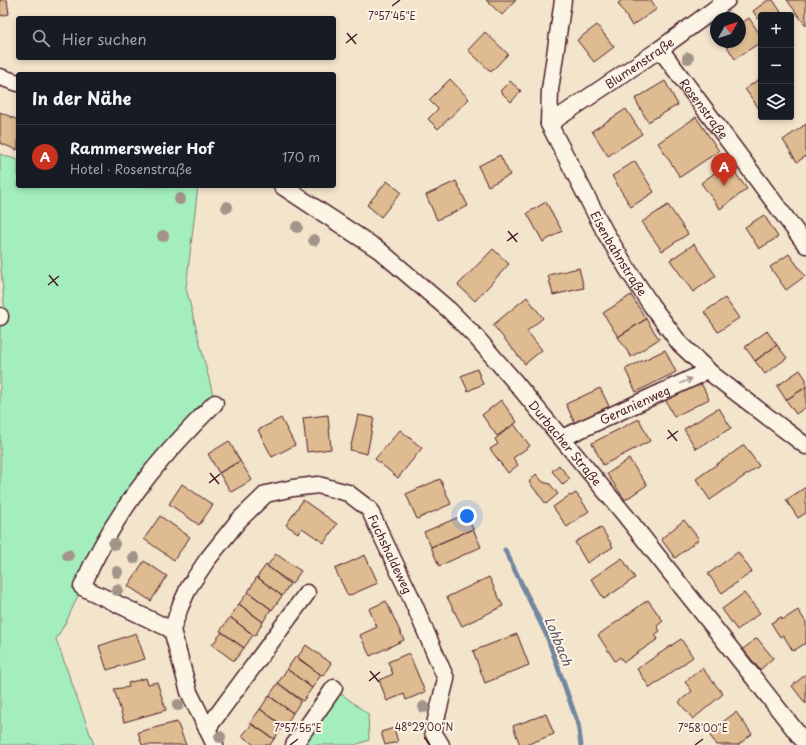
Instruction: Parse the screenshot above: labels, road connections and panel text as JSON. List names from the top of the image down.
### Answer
{
  "streets": {
    "street": [
      "Blumenstraße",
      "Rosenstraße",
      "Eisenbahnstraße",
      "Geranienweg",
      "Durbacher Straße",
      "Fuchshaldeweg"
    ]
  },
  "crossings": [
    ["Blumenstraße", "Rosenstraße"],
    ["Blumenstraße", "Eisenbahnstraße"],
    ["Eisenbahnstraße", "Geranienweg"],
    ["Geranienweg", "Durbacher Straße"]
  ],
  "one_way": ["Geranienweg"],
  "water": ["Lohbach"],
  "north": "top right",
  "page": {
    "map_buttons": ["+", "−"],
    "search": "Hier suchen",
    "heading": "In der Nähe",
    "list": [
      {
        "mark": "A",
        "name": "Rammersweier Hof",
        "note": "Hotel · Rosenstraße",
        "value": "170 m"
      }
    ],
    "pins": "A"
  },
  "coordinates": [
    "7°57'45\"E",
    "48°29'00\"N",
    "7°57'55\"E",
    "7°58'00\"E"
  ]
}
